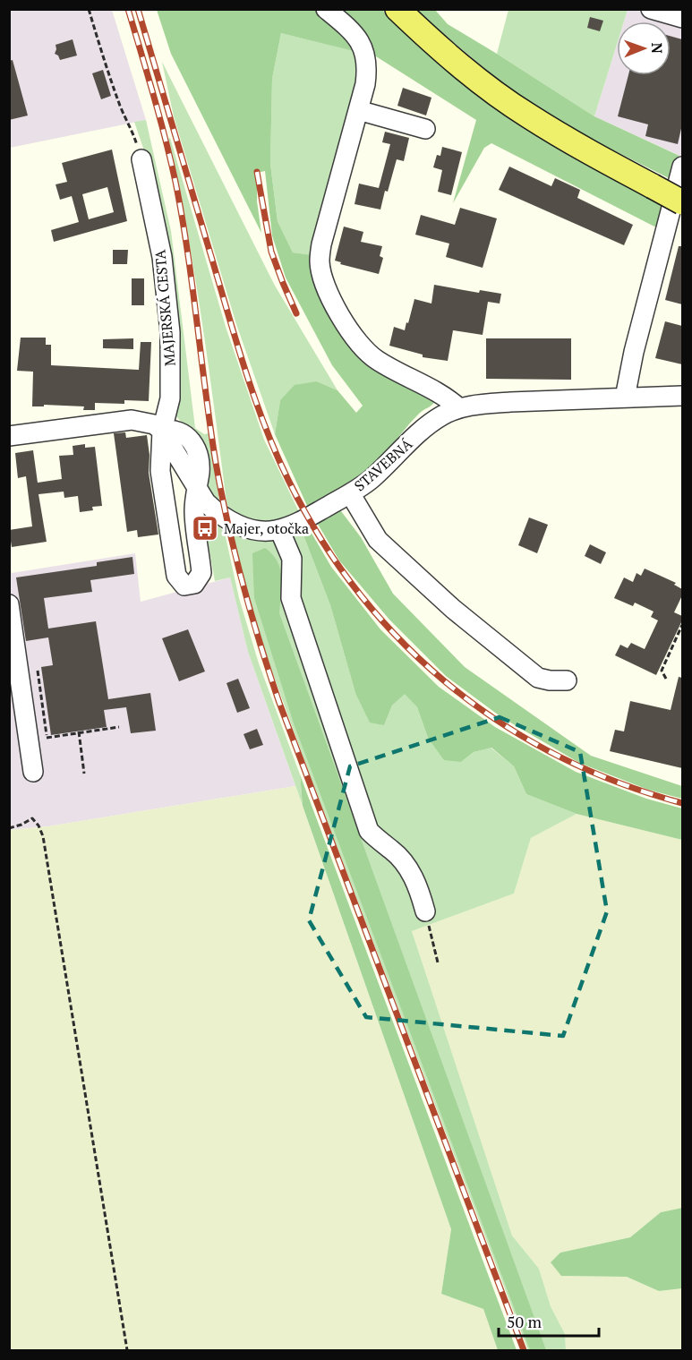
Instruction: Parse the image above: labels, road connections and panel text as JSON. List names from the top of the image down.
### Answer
{
  "streets": {
    "street": ["MAJERSKÁ CESTA", "STAVEBNÁ"]
  },
  "crossings": [
    ["MAJERSKÁ CESTA", "STAVEBNÁ"]
  ],
  "places": {
    "bus stop": ["Majer, otočka"]
  },
  "scale_bar": "50 m",
  "north": "right"
}
